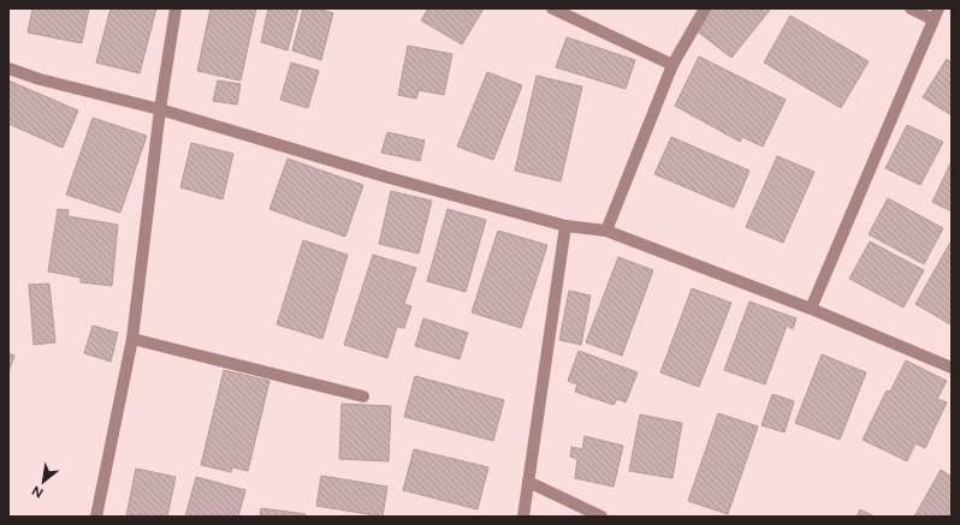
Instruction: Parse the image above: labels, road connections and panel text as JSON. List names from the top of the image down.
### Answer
{
  "north": "bottom left"
}
